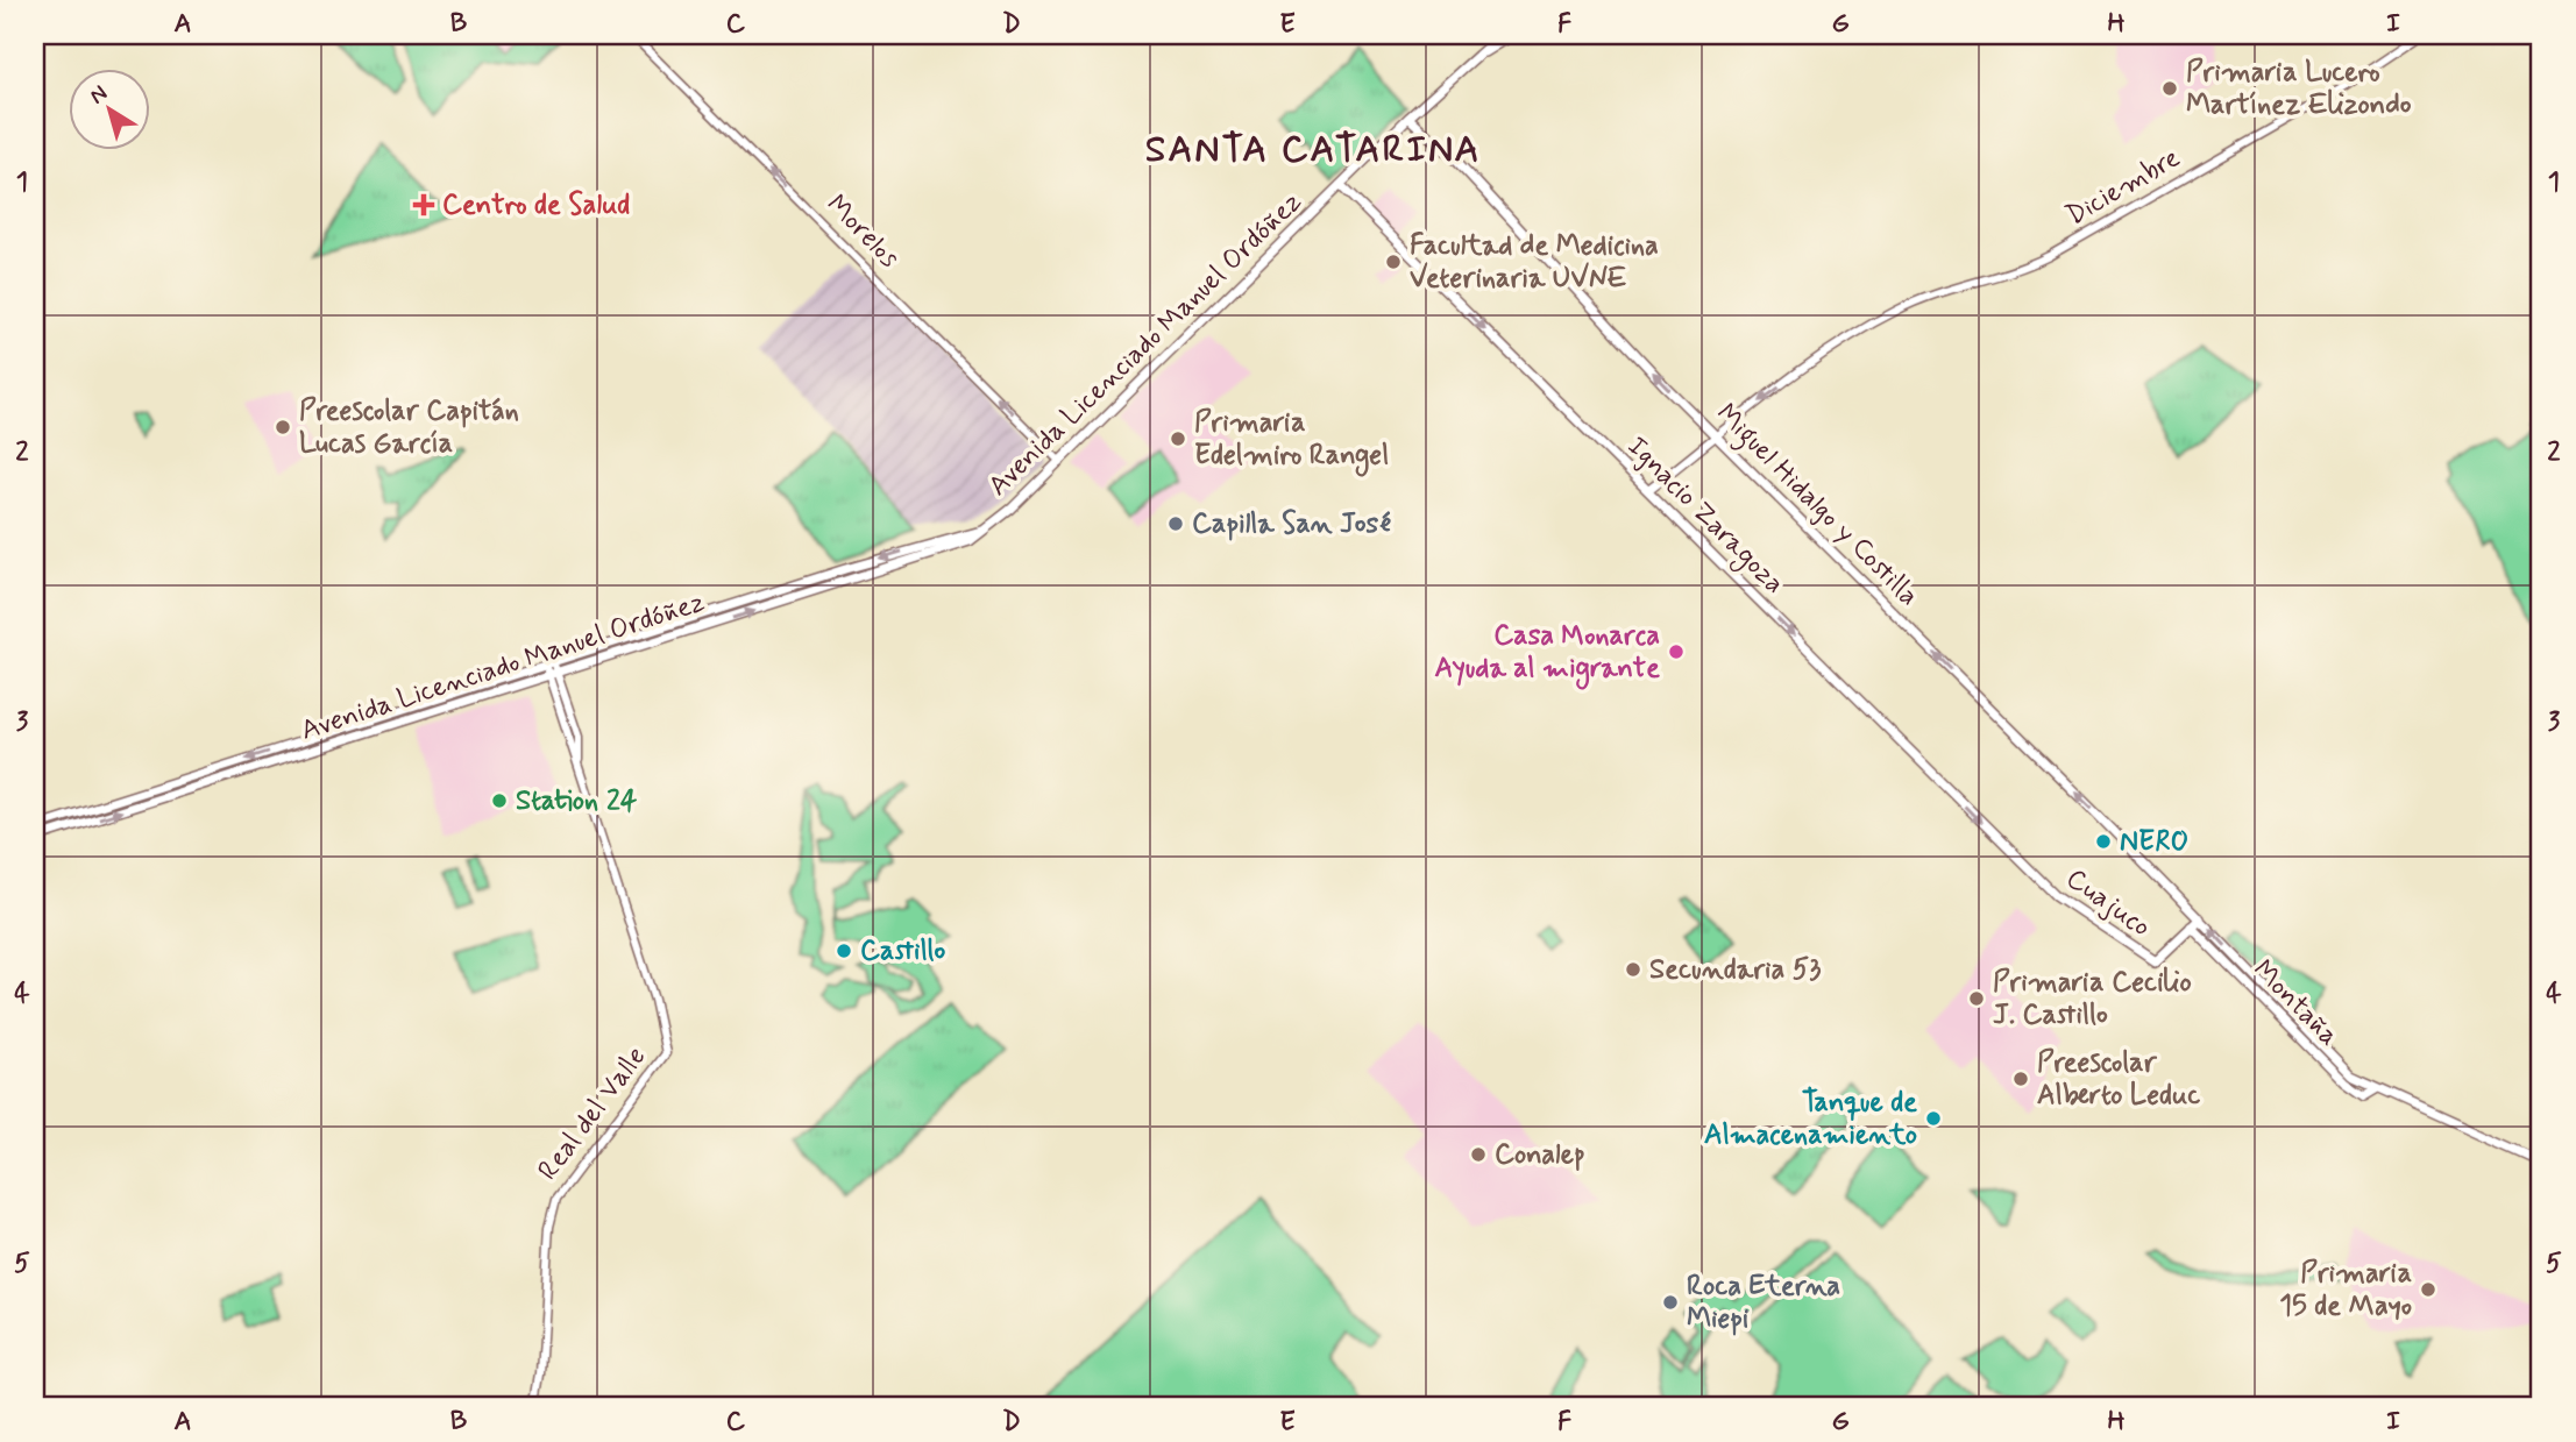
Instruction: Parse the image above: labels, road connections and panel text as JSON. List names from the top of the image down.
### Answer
{
  "streets": {
    "main road": [
      "Avenida Licenciado Manuel Ordóñez",
      "Miguel Hidalgo y Costilla",
      "Ignacio Zaragoza",
      "Cuajuco",
      "Montaña"
    ],
    "street": ["Diciembre", "Morelos", "Real del Valle"]
  },
  "crossings": [
    ["Diciembre", "Miguel Hidalgo y Costilla"],
    ["Diciembre", "Ignacio Zaragoza"],
    ["Morelos", "Avenida Licenciado Manuel Ordóñez"],
    ["Avenida Licenciado Manuel Ordóñez", "Miguel Hidalgo y Costilla"],
    ["Avenida Licenciado Manuel Ordóñez", "Ignacio Zaragoza"],
    ["Avenida Licenciado Manuel Ordóñez", "Real del Valle"],
    ["Miguel Hidalgo y Costilla", "Montaña"],
    ["Ignacio Zaragoza", "Cuajuco"],
    ["Cuajuco", "Montaña"]
  ],
  "one_way": [
    "Diciembre",
    "Morelos",
    "Miguel Hidalgo y Costilla",
    "Ignacio Zaragoza"
  ],
  "districts": ["SANTA CATARINA"],
  "places": {
    "other": [
      "Primaria Lucero Martínez Elizondo",
      "Facultad de Medicina Veterinaria UVNE",
      "Preescolar Capitán Lucas García",
      "Primaria Edelmiro Rangel",
      "Capilla San José",
      "Casa Monarca Ayuda al migrante",
      "Station 24",
      "NERO",
      "Castillo",
      "Secundaria 53",
      "Primaria Cecilio J. Castillo",
      "Preescolar Alberto Leduc",
      "Tanque de Almacenamiento",
      "Conalep",
      "Primaria 15 de Mayo",
      "Roca Eterna Miepi"
    ],
    "health": ["Centro de Salud"]
  },
  "north": "top left",
  "grid": {
    "columns": [
      "A",
      "B",
      "C",
      "D",
      "E",
      "F",
      "G",
      "H",
      "I"
    ],
    "rows": [
      "1",
      "2",
      "3",
      "4",
      "5"
    ]
  }
}
